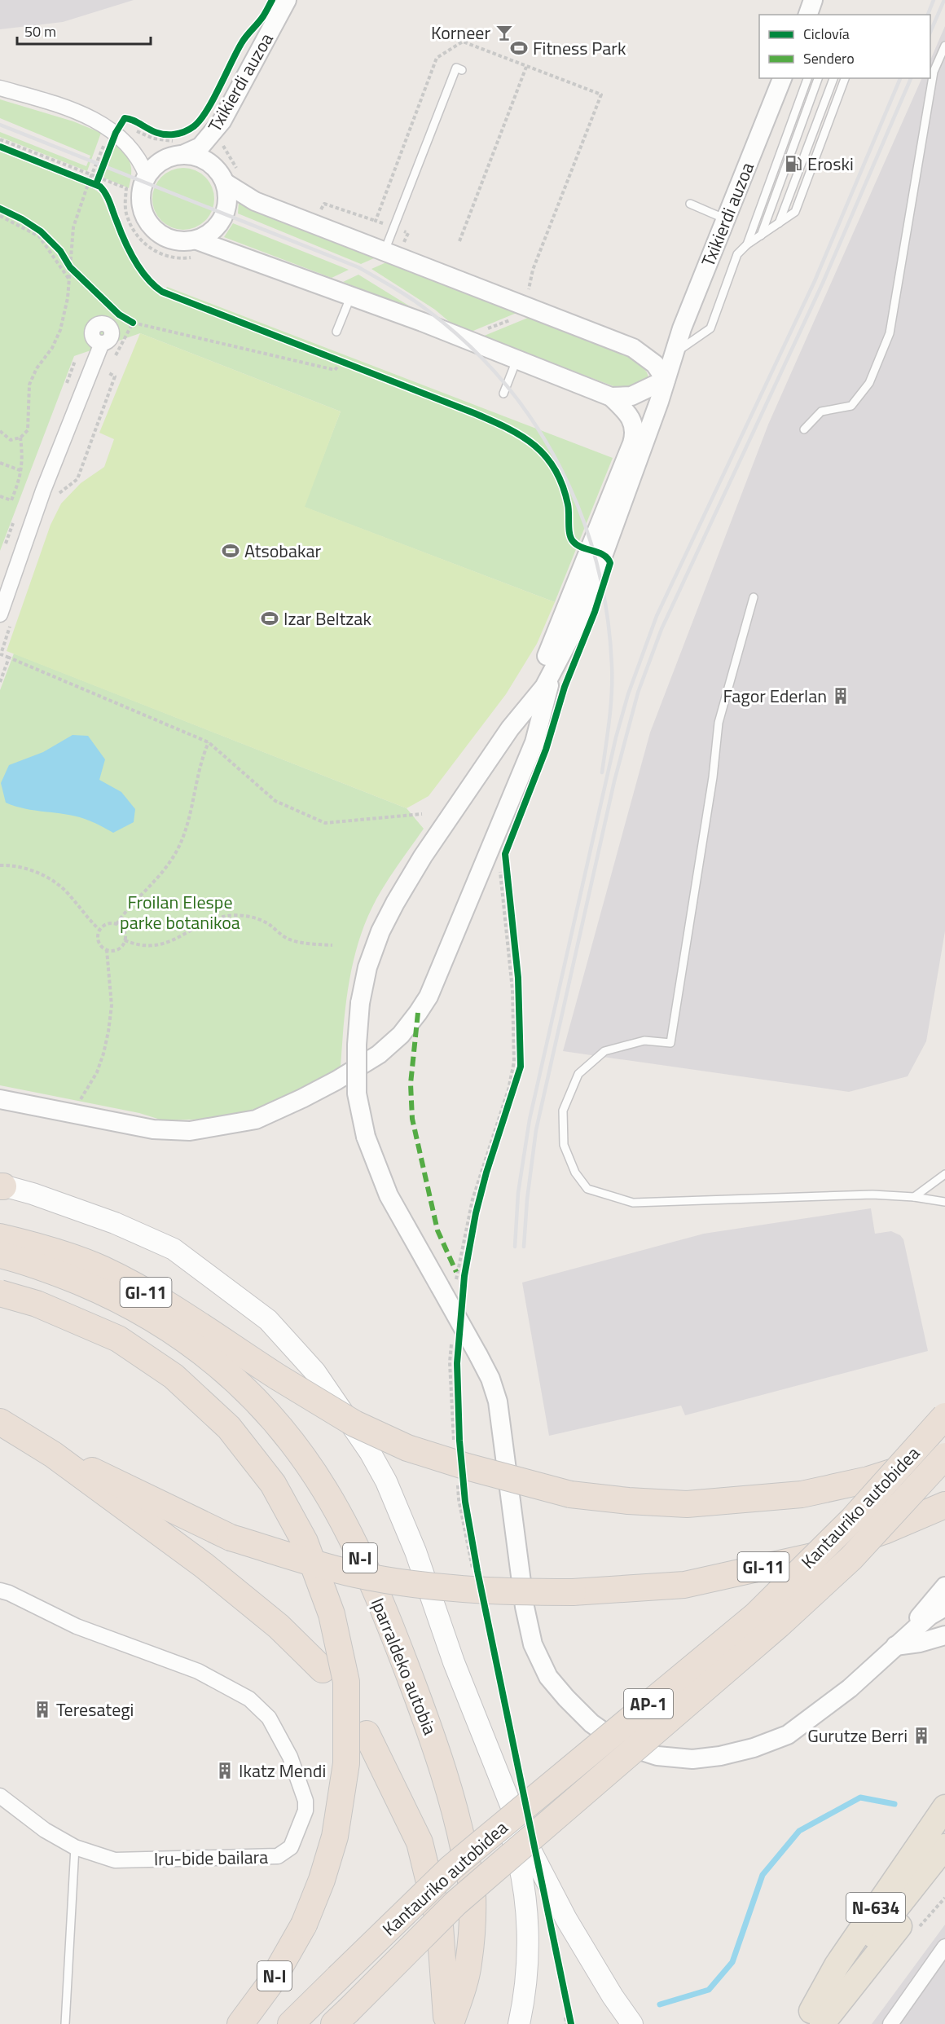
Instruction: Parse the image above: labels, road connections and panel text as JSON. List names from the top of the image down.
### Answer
{
  "streets": {
    "highway": [
      "GI-11",
      "Kantauriko autobidea",
      "N-I",
      "Iparraldeko autobia",
      "AP-1",
      "N-634"
    ],
    "street": ["Txikierdi auzoa", "Iru-bide bailara"]
  },
  "crossings": [
    ["GI-11", "Kantauriko autobidea"]
  ],
  "parks": ["Froilan Elespe parke botanikoa"],
  "places": {
    "bar": ["Korneer"],
    "sports": ["Fitness Park", "Atsobakar", "Izar Beltzak"],
    "fuel station": ["Eroski"],
    "building": [
      "Fagor Ederlan",
      "Teresategi",
      "Gurutze Berri",
      "Ikatz Mendi"
    ]
  },
  "legend": ["Ciclovía", "Sendero"],
  "scale_bar": "50 m"
}
